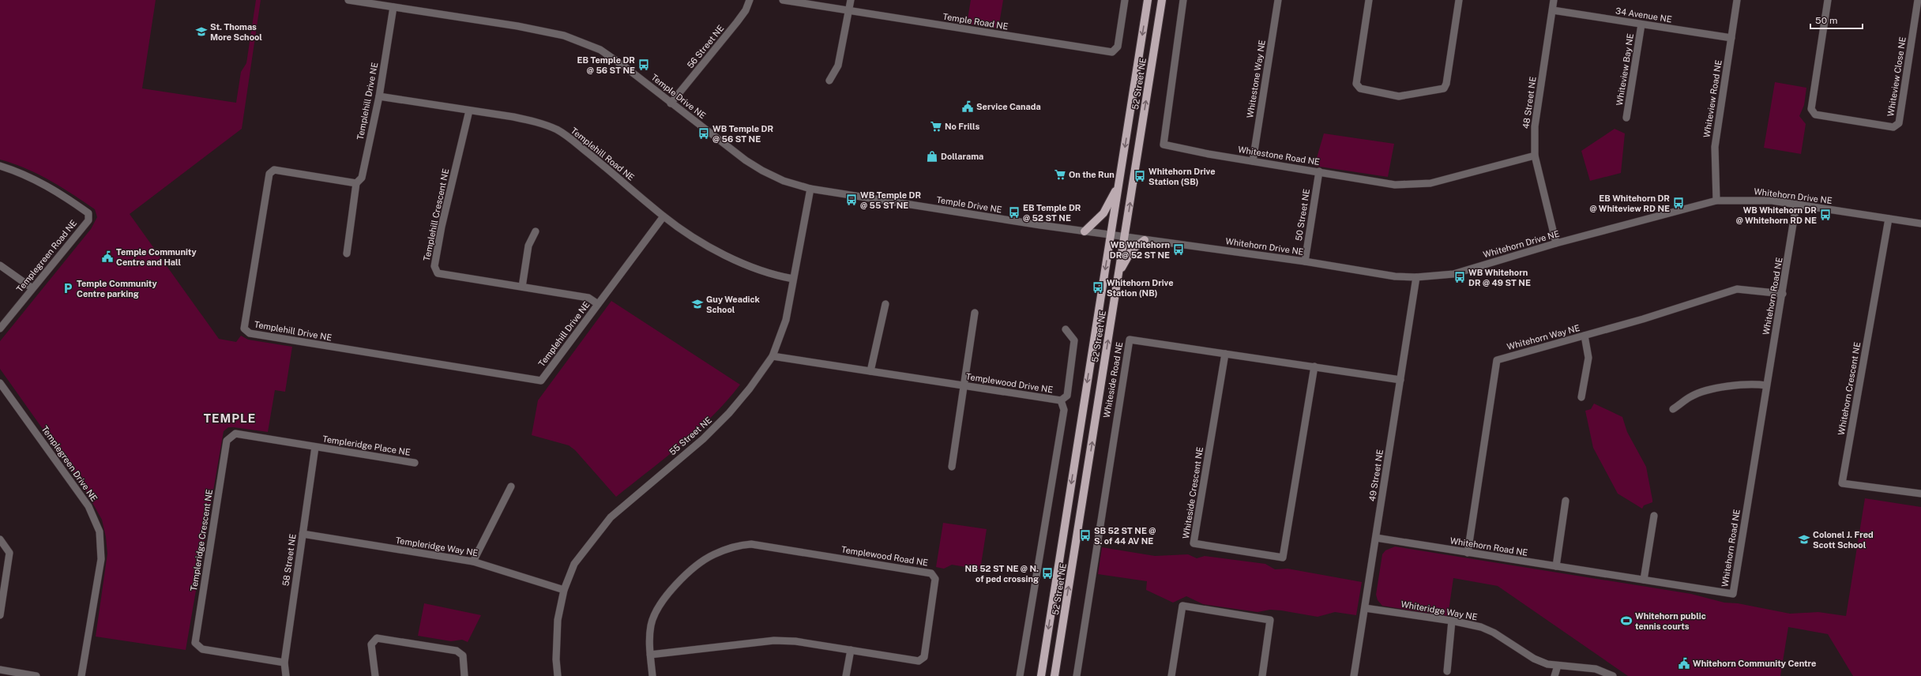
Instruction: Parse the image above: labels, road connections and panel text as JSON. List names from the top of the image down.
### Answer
{
  "streets": {
    "main road": ["52 Street NE"],
    "street": [
      "34 Avenue NE",
      "Temple Road NE",
      "56 Street NE",
      "Whiteview Bay NE",
      "Whiteview Close NE",
      "Whitestone Way NE",
      "Temple Drive NE",
      "Whiteview Road NE",
      "Templehill Drive NE",
      "48 Street NE",
      "Templehill Road NE",
      "Whitestone Road NE",
      "Whitehorn Drive NE",
      "Templehill Crescent NE",
      "50 Street NE",
      "Templegreen Road NE",
      "Whitehorn Road NE",
      "Whitehorn Way NE",
      "Whiteside Road NE",
      "Templewood Drive NE",
      "Whitehorn Crescent NE",
      "55 Street NE",
      "Templeridge Place NE",
      "Templegreen Drive NE",
      "49 Street NE",
      "Whiteside Crescent NE",
      "Templeridge Crescent NE",
      "Templeridge Way NE",
      "Templewood Road NE",
      "58 Street NE",
      "Whiteridge Way NE"
    ]
  },
  "crossings": [
    ["34 Avenue NE", "Whiteview Bay NE"],
    ["34 Avenue NE", "Whiteview Road NE"],
    ["34 Avenue NE", "48 Street NE"],
    ["56 Street NE", "Temple Drive NE"],
    ["Whitestone Way NE", "Whitestone Road NE"],
    ["52 Street NE", "Temple Drive NE"],
    ["52 Street NE", "Whitehorn Drive NE"],
    ["Temple Drive NE", "Templehill Drive NE"],
    ["Temple Drive NE", "Whitehorn Drive NE"],
    ["Temple Drive NE", "55 Street NE"],
    ["Whiteview Road NE", "Whitehorn Drive NE"],
    ["Templehill Drive NE", "Templehill Road NE"],
    ["Templehill Drive NE", "Templehill Crescent NE"],
    ["48 Street NE", "Whitestone Road NE"],
    ["48 Street NE", "Whitehorn Drive NE"],
    ["Templehill Road NE", "Templehill Crescent NE"],
    ["Templehill Road NE", "55 Street NE"],
    ["Whitestone Road NE", "50 Street NE"],
    ["Whitehorn Drive NE", "50 Street NE"],
    ["Whitehorn Drive NE", "Whitehorn Road NE"],
    ["Whitehorn Drive NE", "Whitehorn Crescent NE"],
    ["Whitehorn Drive NE", "49 Street NE"],
    ["Whitehorn Road NE", "Whitehorn Way NE"],
    ["Whitehorn Road NE", "49 Street NE"],
    ["Whiteside Road NE", "49 Street NE"],
    ["Whiteside Road NE", "Whiteside Crescent NE"],
    ["Templewood Drive NE", "55 Street NE"],
    ["55 Street NE", "Templeridge Way NE"],
    ["Templeridge Place NE", "Templeridge Crescent NE"],
    ["Templeridge Place NE", "58 Street NE"],
    ["49 Street NE", "Whiteridge Way NE"],
    ["Templeridge Crescent NE", "58 Street NE"],
    ["Templeridge Way NE", "58 Street NE"]
  ],
  "districts": ["TEMPLE"],
  "places": {
    "school or university": ["St. Thomas More School", "Guy Weadick School", "Colonel J. Fred Scott School"],
    "bus stop": [
      "EB Temple DR @ 56 ST NE",
      "WB Temple DR @ 56 ST NE",
      "Whitehorn Drive Station (SB)",
      "WB Temple DR @ 55 ST NE",
      "EB Whitehorn DR @ Whiteview RD NE",
      "EB Temple DR @ 52 ST NE",
      "WB Whitehorn DR @ Whitehorn RD NE",
      "WB Whitehorn DR@ 52 ST NE",
      "WB Whitehorn DR @ 49 ST NE",
      "Whitehorn Drive Station (NB)",
      "SB 52 ST NE @ S. of 44 AV NE",
      "NB 52 ST NE @ N. of ped crossing"
    ],
    "public building": ["Service Canada", "Temple Community Centre and Hall", "Whitehorn Community Centre"],
    "supermarket": ["No Frills", "On the Run"],
    "shop": ["Dollarama"],
    "parking": ["Temple Community Centre parking"],
    "sports": ["Whitehorn public tennis courts"]
  },
  "scale_bar": "50 m"
}
